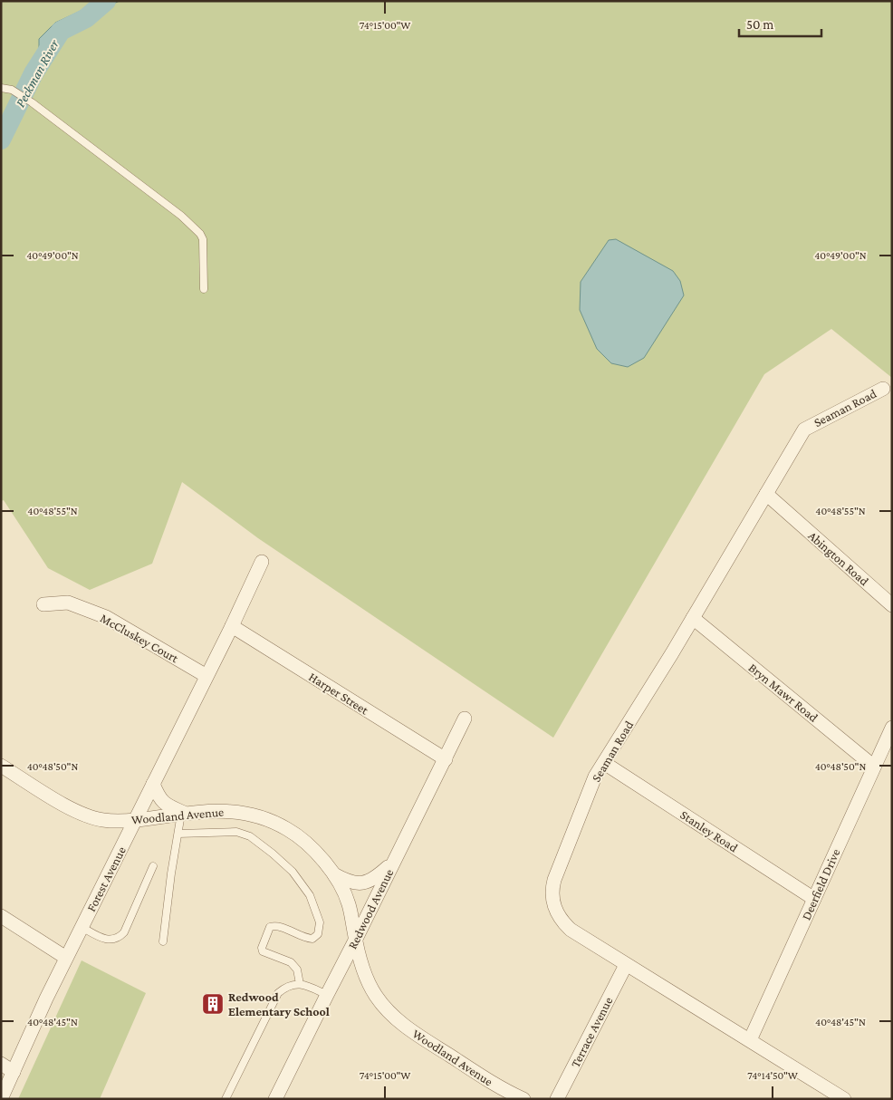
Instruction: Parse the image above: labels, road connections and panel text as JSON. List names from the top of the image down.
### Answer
{
  "streets": {
    "street": [
      "Seaman Road",
      "Abington Road",
      "McCluskey Court",
      "Bryn Mawr Road",
      "Harper Street",
      "Woodland Avenue",
      "Stanley Road",
      "Forest Avenue",
      "Deerfield Drive",
      "Redwood Avenue",
      "Terrace Avenue"
    ]
  },
  "crossings": [
    ["Seaman Road", "Abington Road"],
    ["Seaman Road", "Bryn Mawr Road"],
    ["Seaman Road", "Stanley Road"],
    ["Seaman Road", "Deerfield Drive"],
    ["Seaman Road", "Terrace Avenue"],
    ["McCluskey Court", "Forest Avenue"],
    ["Bryn Mawr Road", "Deerfield Drive"],
    ["Harper Street", "Forest Avenue"],
    ["Harper Street", "Redwood Avenue"],
    ["Woodland Avenue", "Forest Avenue"],
    ["Woodland Avenue", "Redwood Avenue"],
    ["Stanley Road", "Deerfield Drive"]
  ],
  "water": ["Peckman River"],
  "places": {
    "building": ["Redwood Elementary School"]
  },
  "scale_bar": "50 m",
  "coordinates": [
    "74°15'00\"W",
    "40°49'00\"N",
    "40°48'55\"N",
    "40°48'50\"N",
    "40°48'45\"N",
    "74°14'50\"W"
  ]
}
